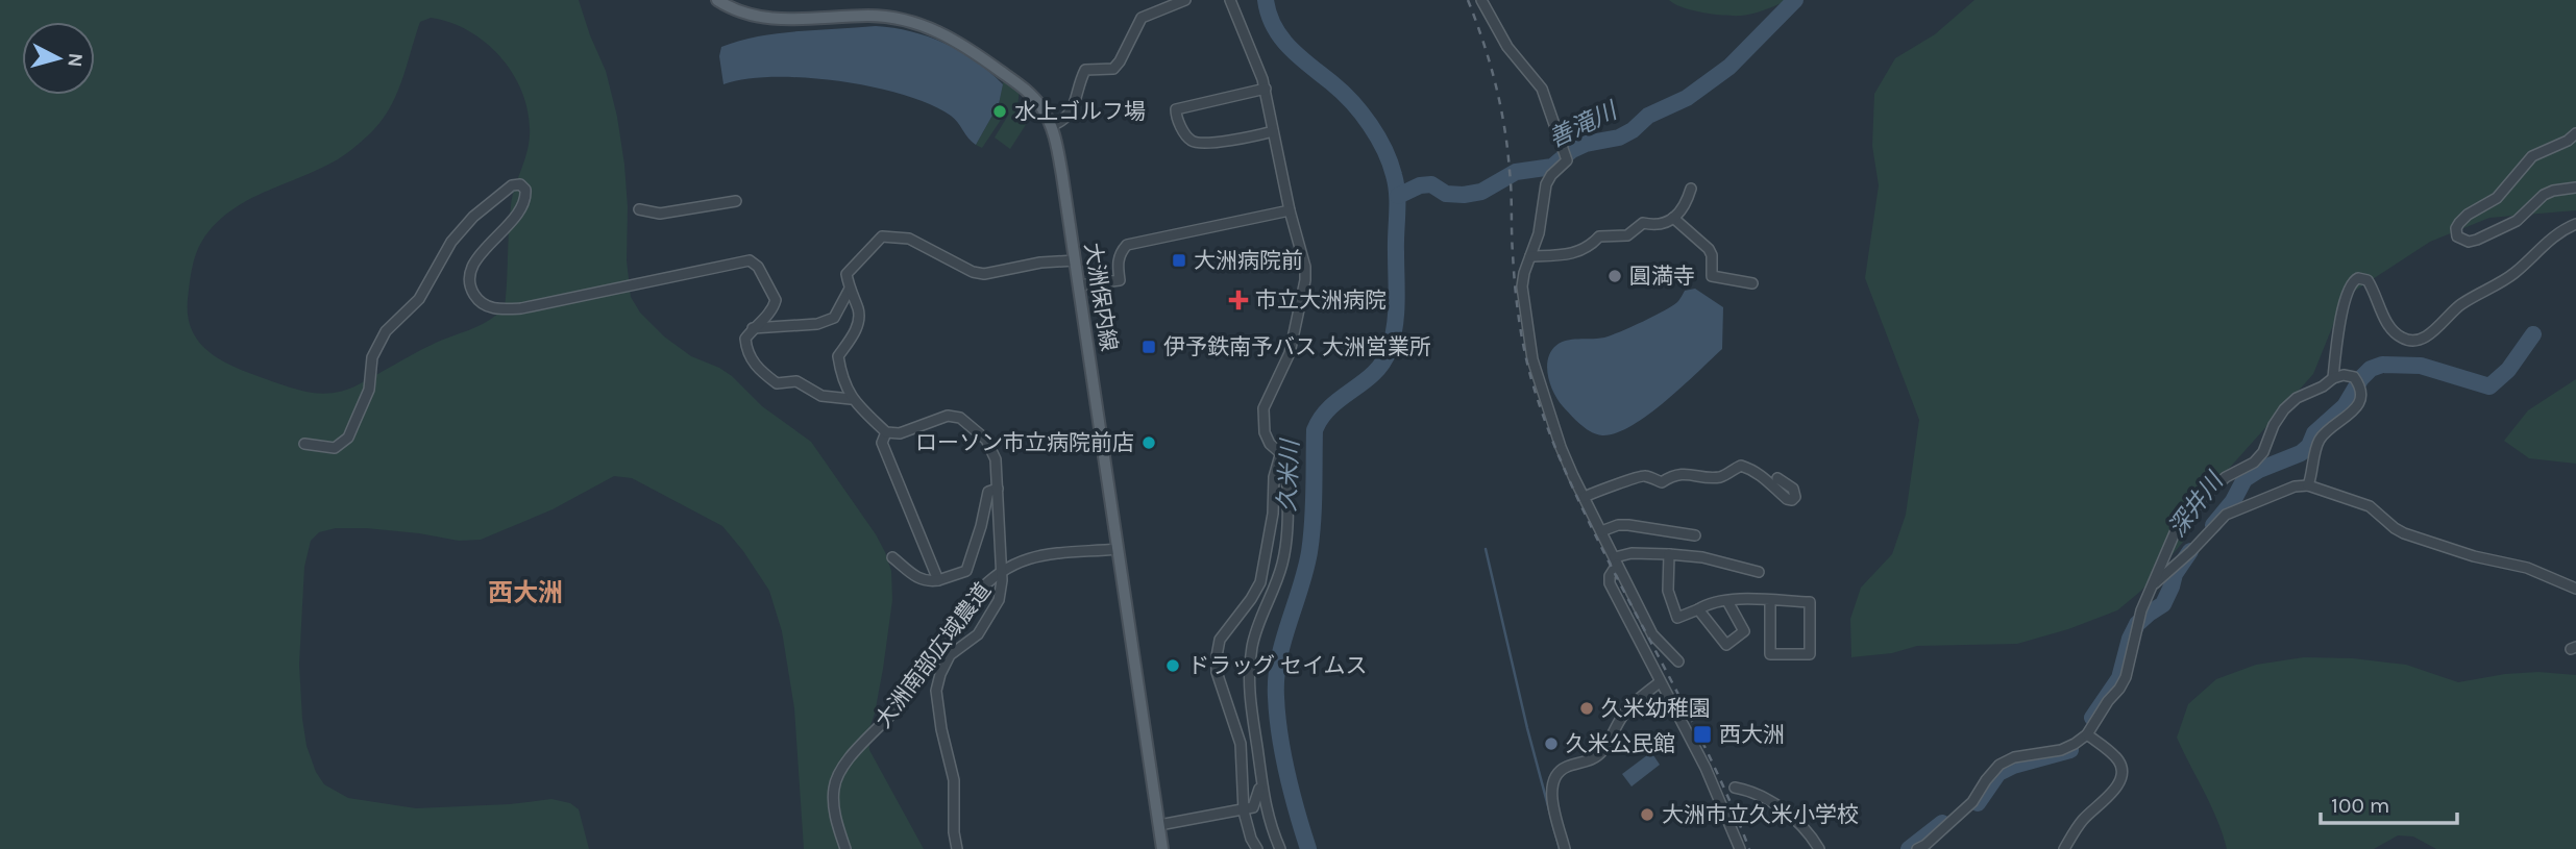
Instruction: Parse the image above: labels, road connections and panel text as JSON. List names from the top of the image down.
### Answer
{
  "streets": {
    "main road": ["大洲保内線"],
    "street": ["大洲南部広域農道"]
  },
  "crossings": [
    ["大洲保内線", "大洲南部広域農道"]
  ],
  "districts": ["西大洲"],
  "water": ["善滝川", "久米川", "深井川"],
  "places": {
    "other": [
      "水上ゴルフ場",
      "圓満寺",
      "ローソン市立病院前店",
      "ドラッグ セイムス",
      "久米幼稚園",
      "久米公民館",
      "大洲市立久米小学校"
    ],
    "transit": ["大洲病院前", "伊予鉄南予バス 大洲営業所", "西大洲"],
    "health": ["市立大洲病院"]
  },
  "scale_bar": "100 m",
  "north": "right"
}
